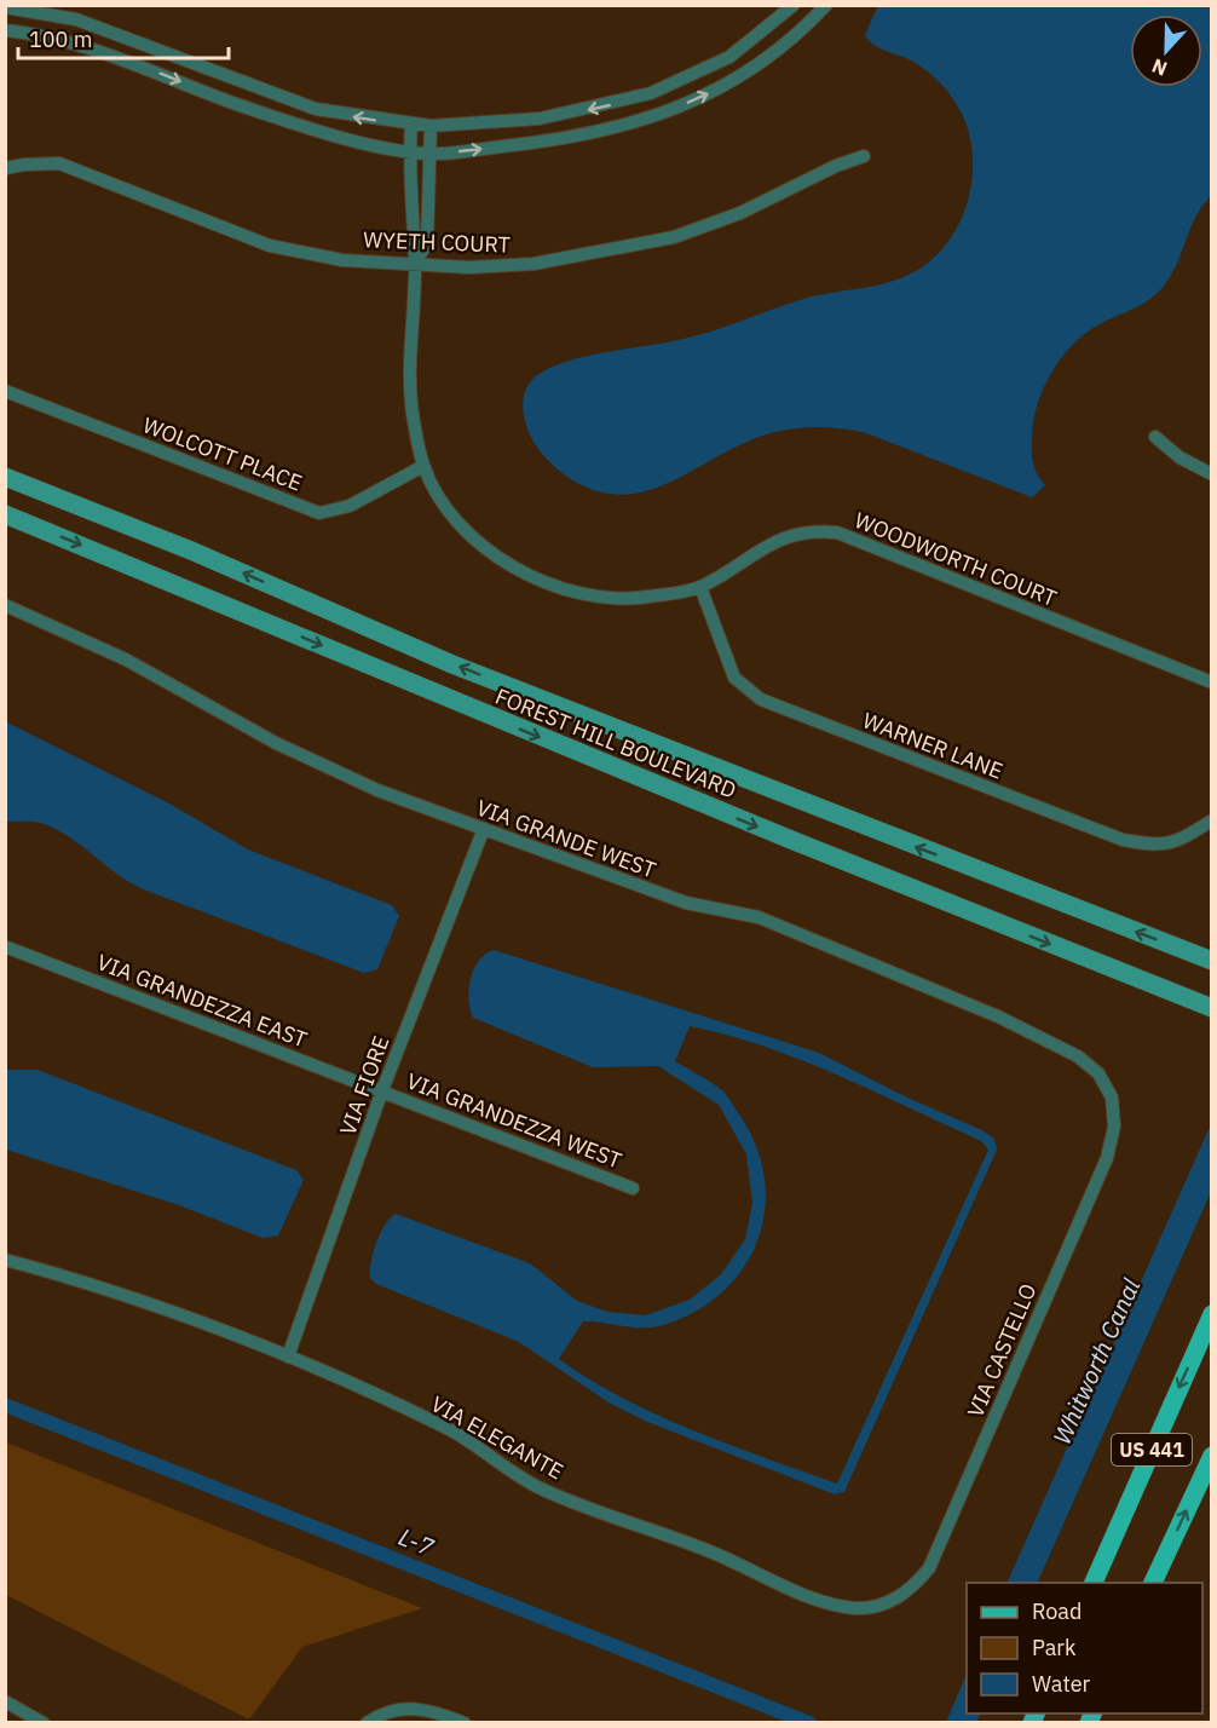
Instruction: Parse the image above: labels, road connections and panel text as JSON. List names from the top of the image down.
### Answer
{
  "streets": {
    "main road": ["FOREST HILL BOULEVARD", "US 441"],
    "street": [
      "WYETH COURT",
      "WOLCOTT PLACE",
      "WOODWORTH COURT",
      "WARNER LANE",
      "VIA GRANDE WEST",
      "VIA GRANDEZZA EAST",
      "VIA FIORE",
      "VIA GRANDEZZA WEST",
      "VIA CASTELLO",
      "VIA ELEGANTE"
    ]
  },
  "crossings": [
    ["WYETH COURT", "WOODWORTH COURT"],
    ["WOLCOTT PLACE", "WOODWORTH COURT"],
    ["WOODWORTH COURT", "WARNER LANE"],
    ["VIA GRANDE WEST", "VIA FIORE"],
    ["VIA GRANDE WEST", "VIA CASTELLO"],
    ["VIA GRANDEZZA EAST", "VIA FIORE"],
    ["VIA GRANDEZZA EAST", "VIA GRANDEZZA WEST"],
    ["VIA FIORE", "VIA GRANDEZZA WEST"],
    ["VIA FIORE", "VIA ELEGANTE"],
    ["VIA CASTELLO", "VIA ELEGANTE"]
  ],
  "water": ["Whitworth Canal", "L-7"],
  "legend": ["Road", "Park", "Water"],
  "scale_bar": "100 m",
  "north": "bottom"
}
